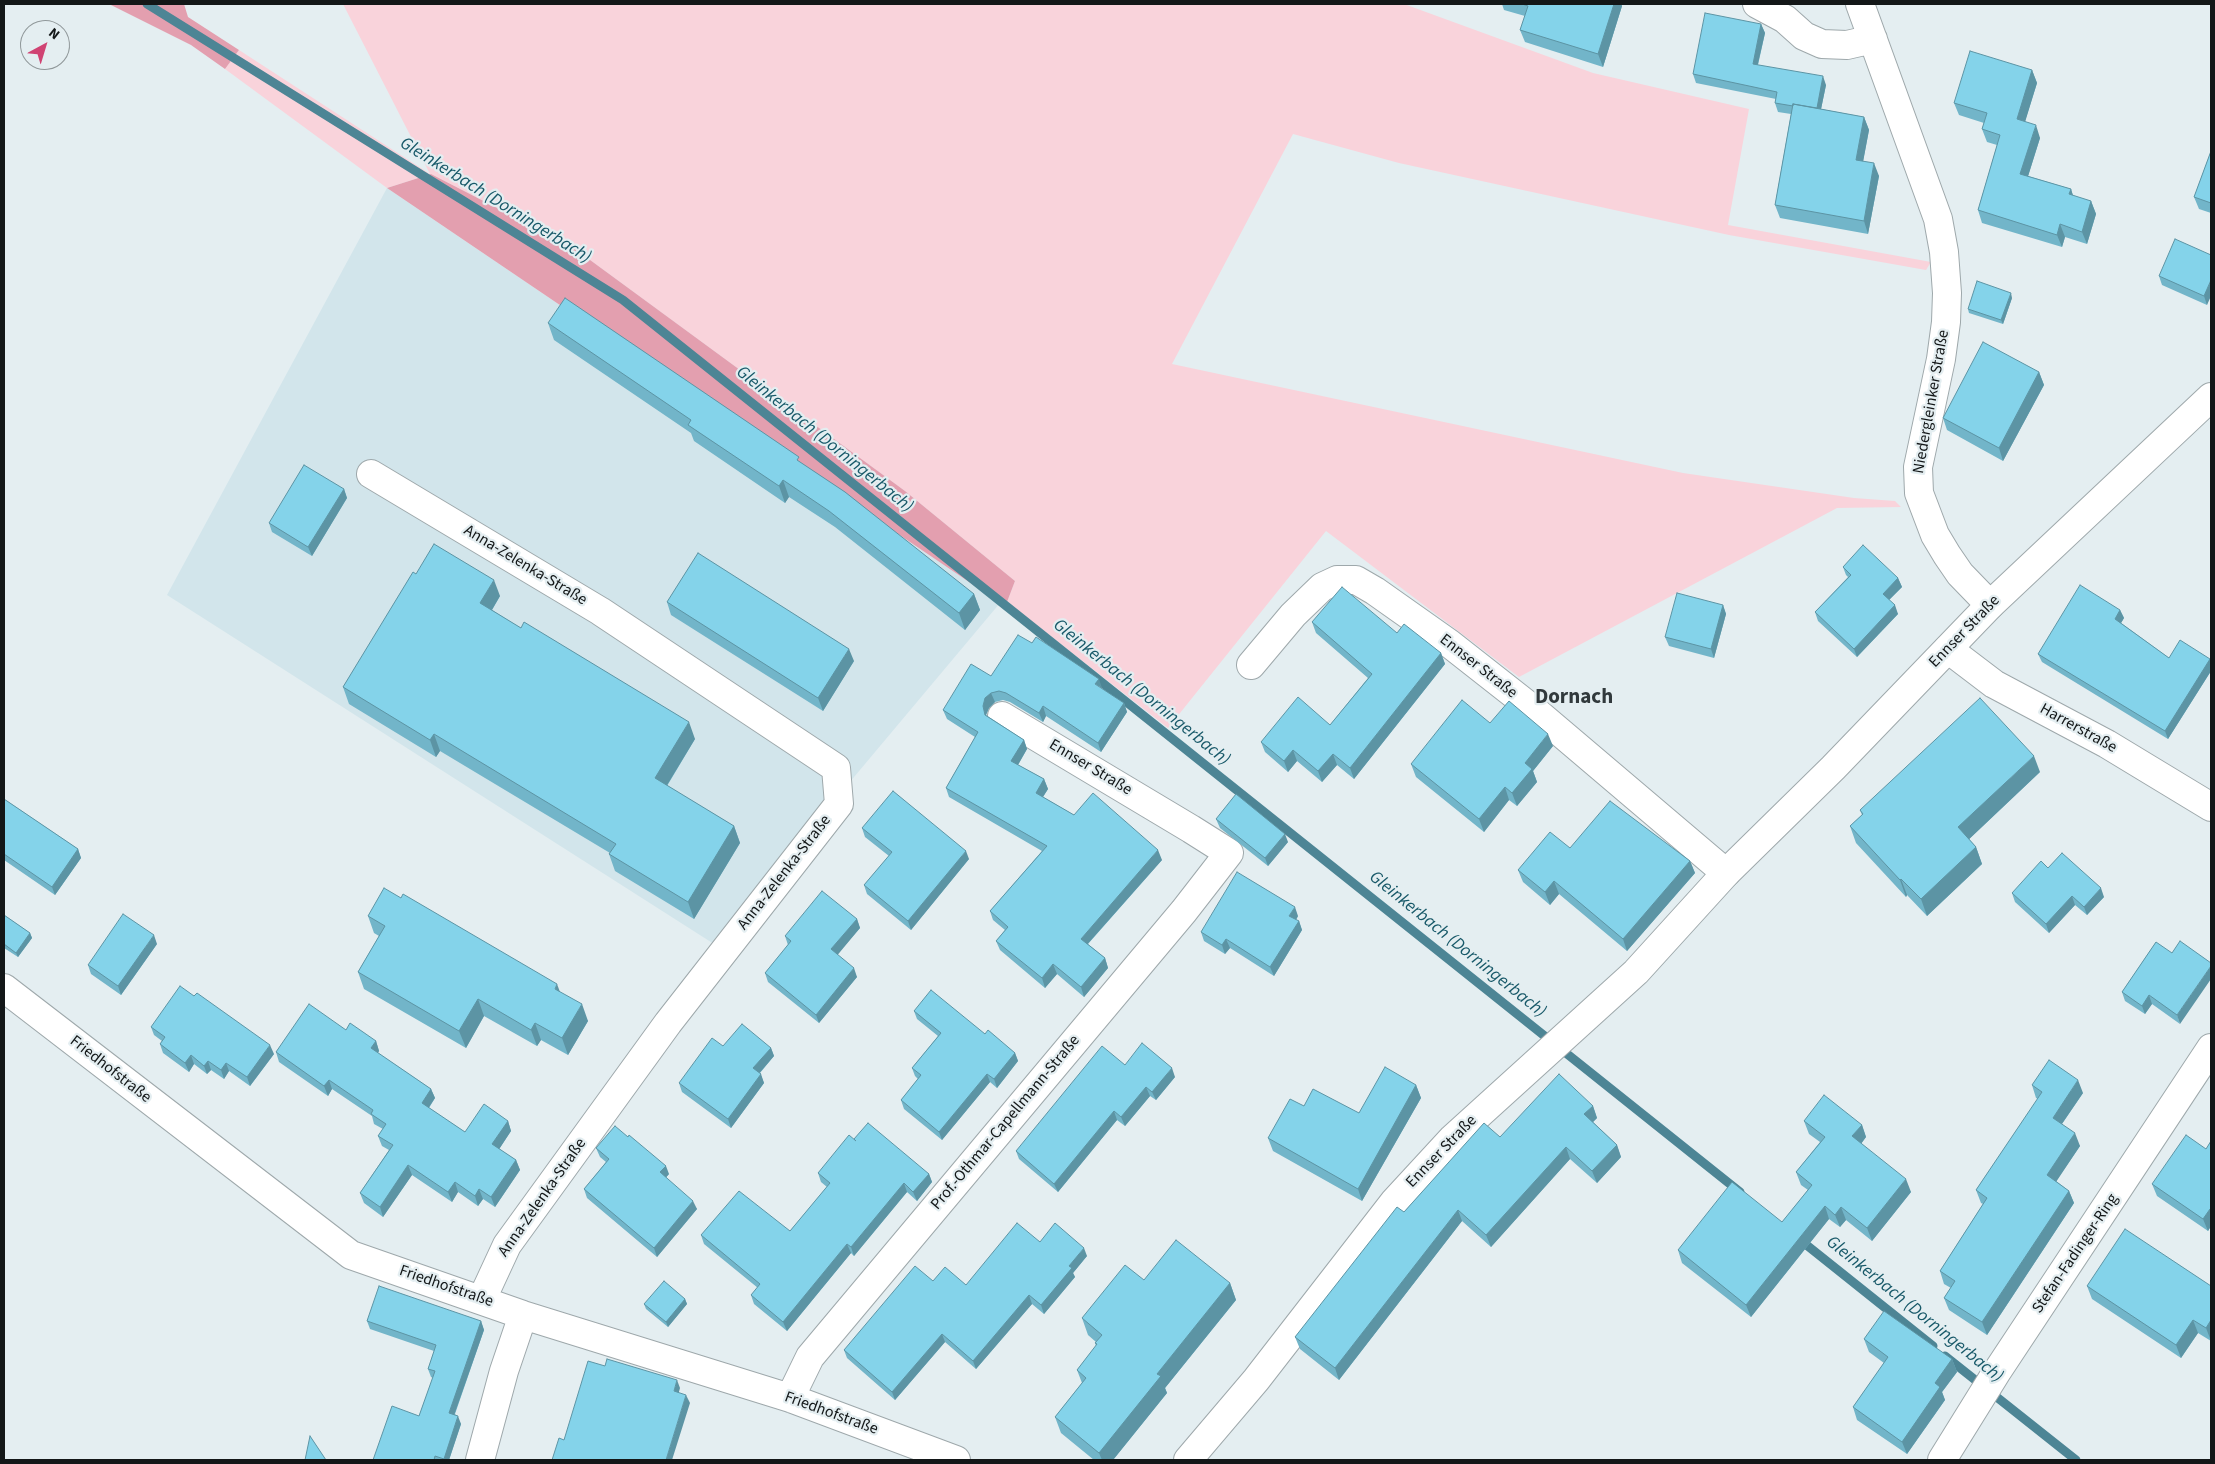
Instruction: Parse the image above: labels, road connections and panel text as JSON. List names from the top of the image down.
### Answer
{
  "streets": {
    "street": [
      "Niedergleinker Straße",
      "Anna-Zelenka-Straße",
      "Ennser Straße",
      "Harrerstraße",
      "Friedhofstraße",
      "Prof.-Othmar-Capellmann-Straße",
      "Stefan-Fadinger-Ring"
    ]
  },
  "crossings": [
    ["Niedergleinker Straße", "Ennser Straße"],
    ["Anna-Zelenka-Straße", "Friedhofstraße"],
    ["Ennser Straße", "Harrerstraße"],
    ["Ennser Straße", "Prof.-Othmar-Capellmann-Straße"],
    ["Friedhofstraße", "Prof.-Othmar-Capellmann-Straße"]
  ],
  "districts": ["Dornach"],
  "water": ["Gleinkerbach (Dorningerbach)"],
  "north": "top right"
}
